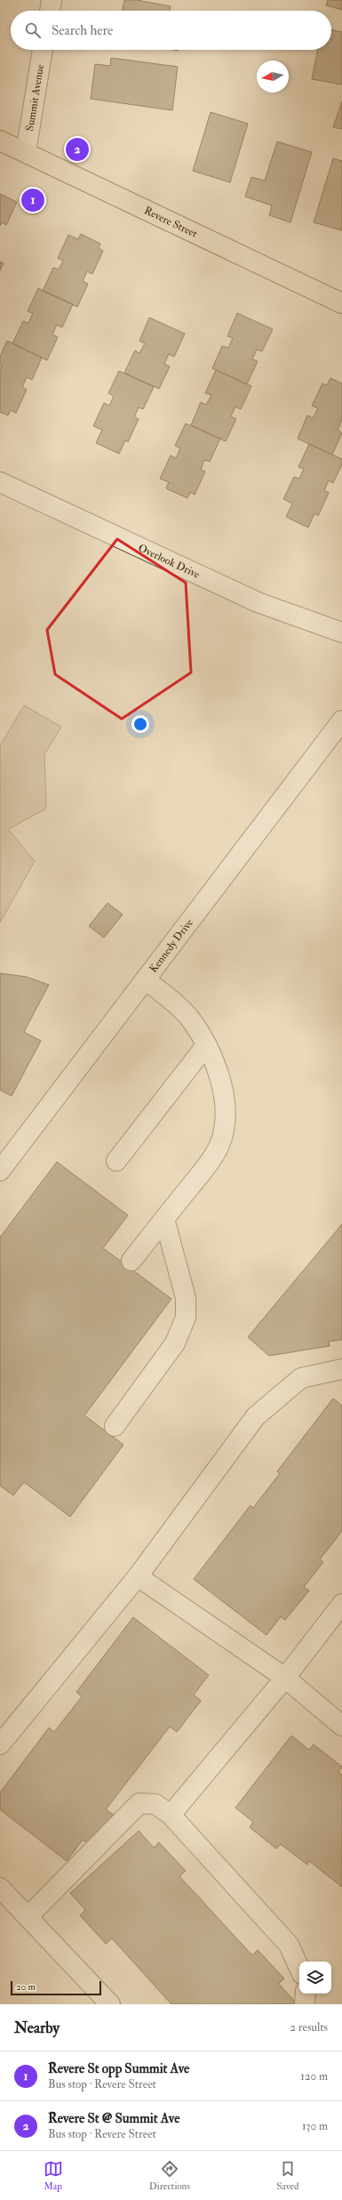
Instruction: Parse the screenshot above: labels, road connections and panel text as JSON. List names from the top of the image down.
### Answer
{
  "streets": {
    "main road": ["Revere Street"],
    "street": ["Summit Avenue", "Overlook Drive", "Kennedy Drive"]
  },
  "crossings": [
    ["Summit Avenue", "Revere Street"]
  ],
  "scale_bar": "20 m",
  "north": "left",
  "page": {
    "search": "Search here",
    "pins": ["2", "1"],
    "scale": "20 m",
    "heading": ["Nearby", "2 results"],
    "list": [
      {
        "mark": "1",
        "name": "Revere St opp Summit Ave",
        "note": "Bus stop · Revere Street",
        "value": "120 m"
      },
      {
        "mark": "2",
        "name": "Revere St @ Summit Ave",
        "note": "Bus stop · Revere Street",
        "value": "130 m"
      }
    ],
    "nav": ["Map", "Directions", "Saved"]
  }
}
